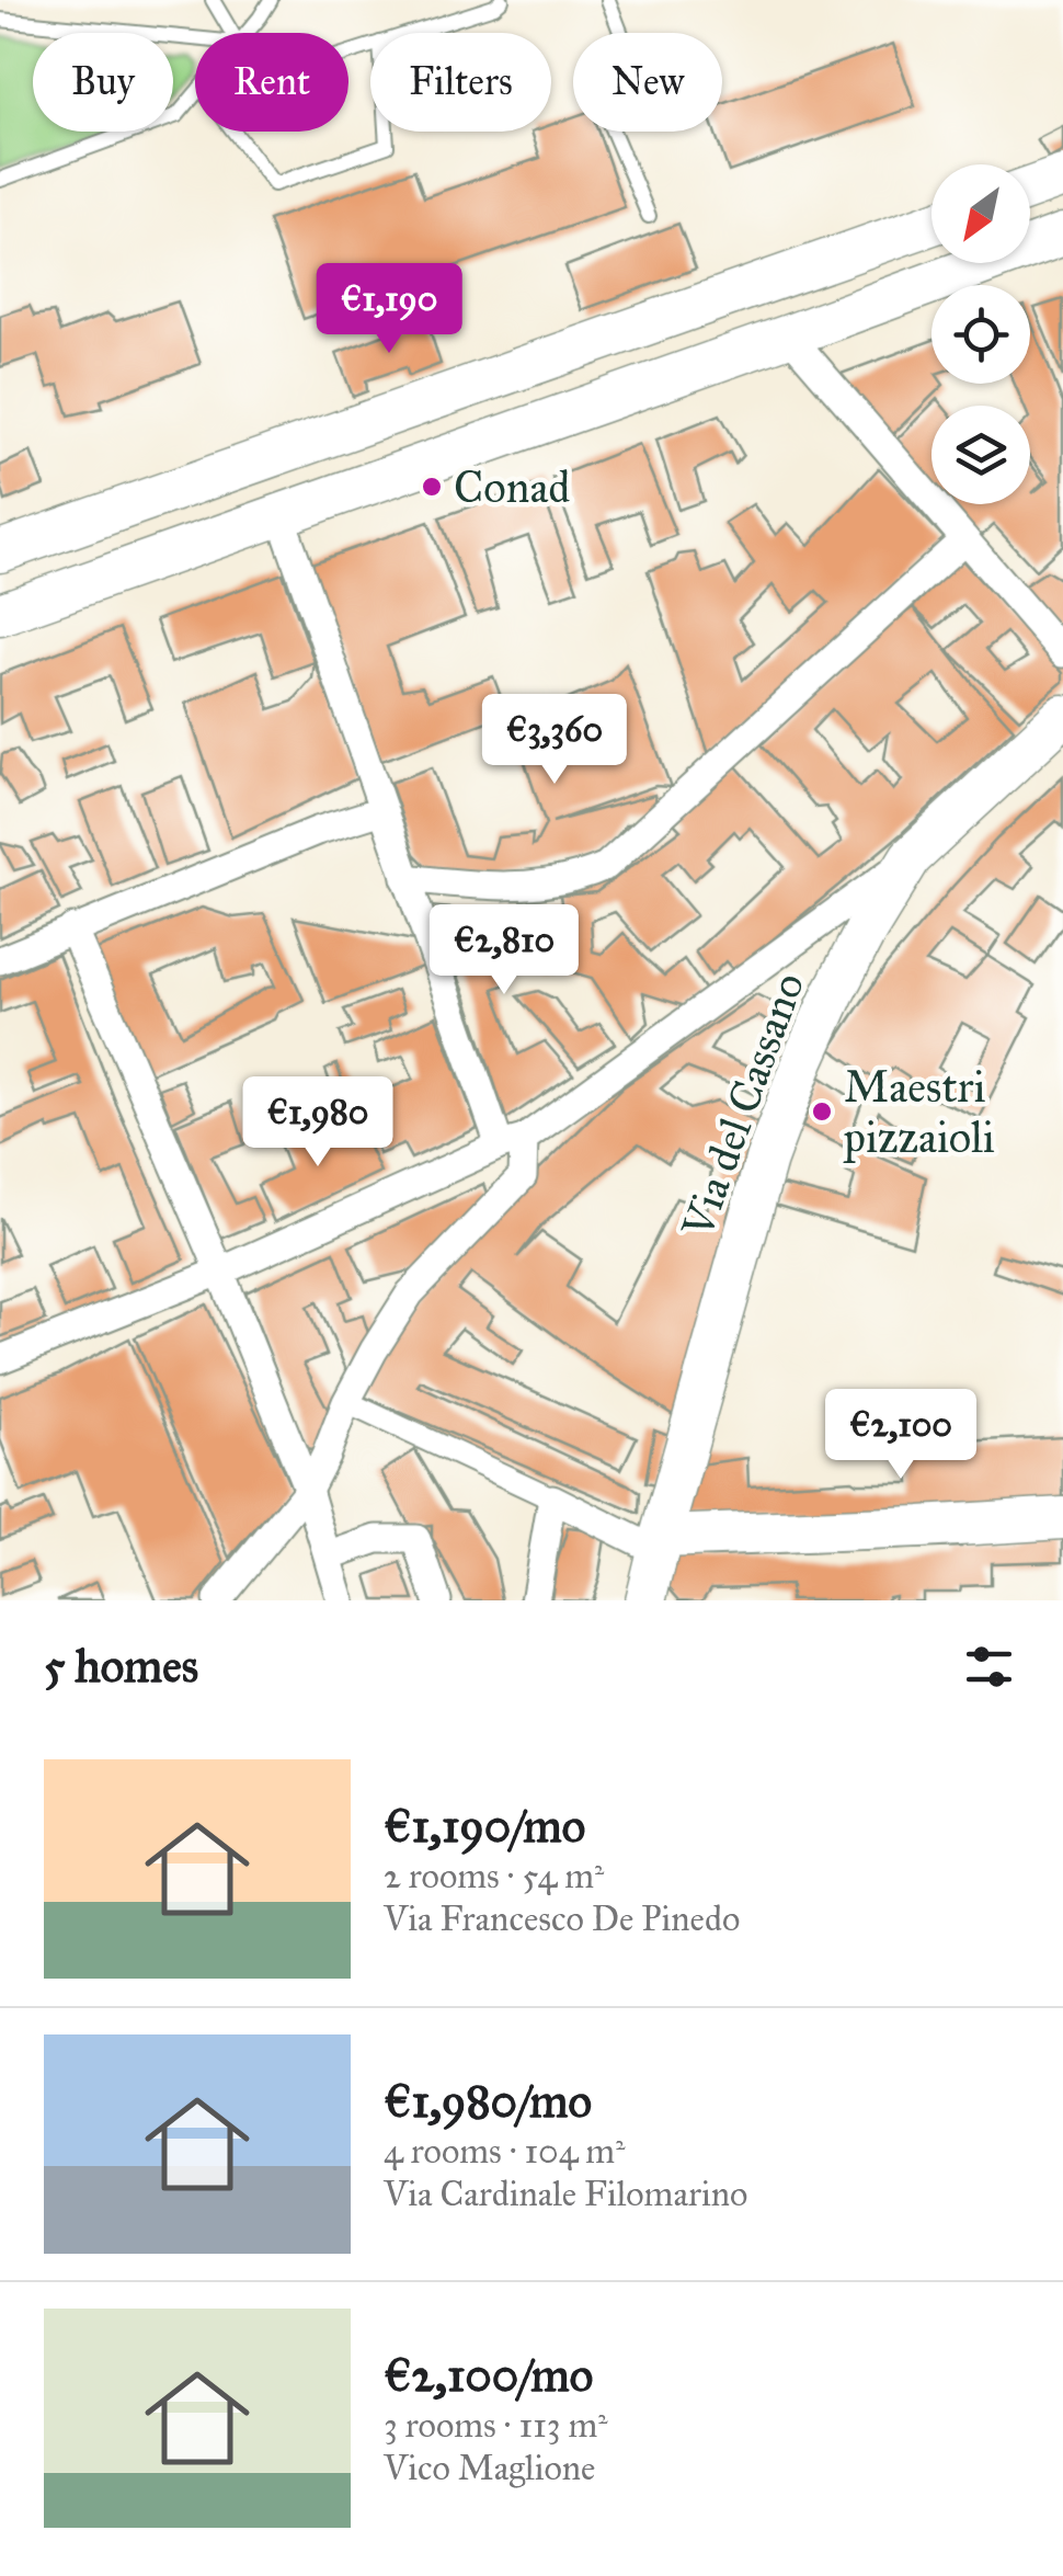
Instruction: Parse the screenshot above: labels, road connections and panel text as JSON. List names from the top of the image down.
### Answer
{
  "streets": {
    "main road": ["Via del Cassano"]
  },
  "places": ["Conad", "Maestri pizzaioli"],
  "north": "bottom left",
  "page": {
    "chip": [
      "Buy",
      "Rent",
      "Filters",
      "New"
    ],
    "price": [
      "€1,190",
      "€3,360",
      "€2,810",
      "€1,980",
      "€2,100"
    ],
    "heading": "5 homes",
    "list": [
      {
        "name": "€1,190/mo",
        "note": "2 rooms · 54 m² · Via Francesco De Pinedo"
      },
      {
        "name": "€1,980/mo",
        "note": "4 rooms · 104 m² · Via Cardinale Filomarino"
      },
      {
        "name": "€2,100/mo",
        "note": "3 rooms · 113 m² · Vico Maglione"
      }
    ]
  }
}
